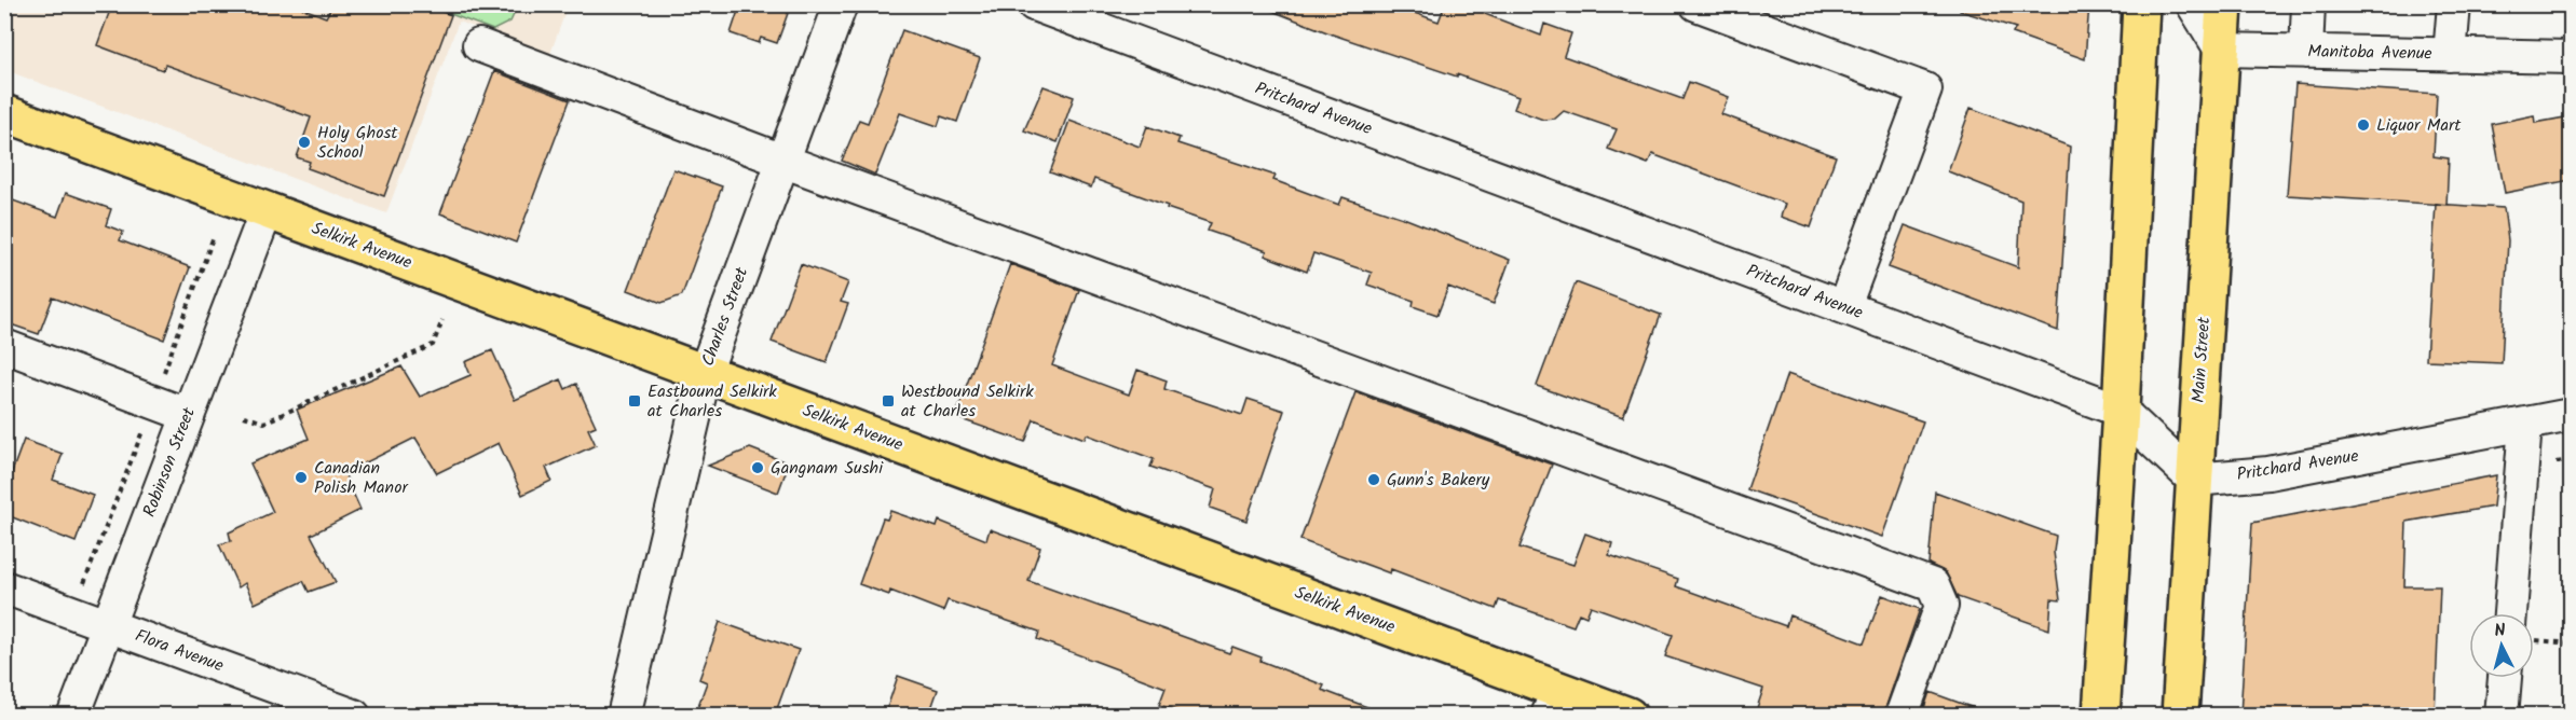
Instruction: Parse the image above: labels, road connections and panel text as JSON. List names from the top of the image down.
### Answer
{
  "streets": {
    "main road": ["Selkirk Avenue", "Main Street"],
    "street": [
      "Manitoba Avenue",
      "Pritchard Avenue",
      "Charles Street",
      "Robinson Street",
      "Flora Avenue"
    ]
  },
  "crossings": [
    ["Manitoba Avenue", "Main Street"],
    ["Pritchard Avenue", "Main Street"],
    ["Selkirk Avenue", "Charles Street"],
    ["Selkirk Avenue", "Robinson Street"],
    ["Robinson Street", "Flora Avenue"]
  ],
  "places": {
    "other": [
      "Liquor Mart",
      "Holy Ghost School",
      "Gangnam Sushi",
      "Canadian Polish Manor",
      "Gunn's Bakery"
    ],
    "transit": ["Eastbound Selkirk at Charles", "Westbound Selkirk at Charles"]
  },
  "north": "top"
}
